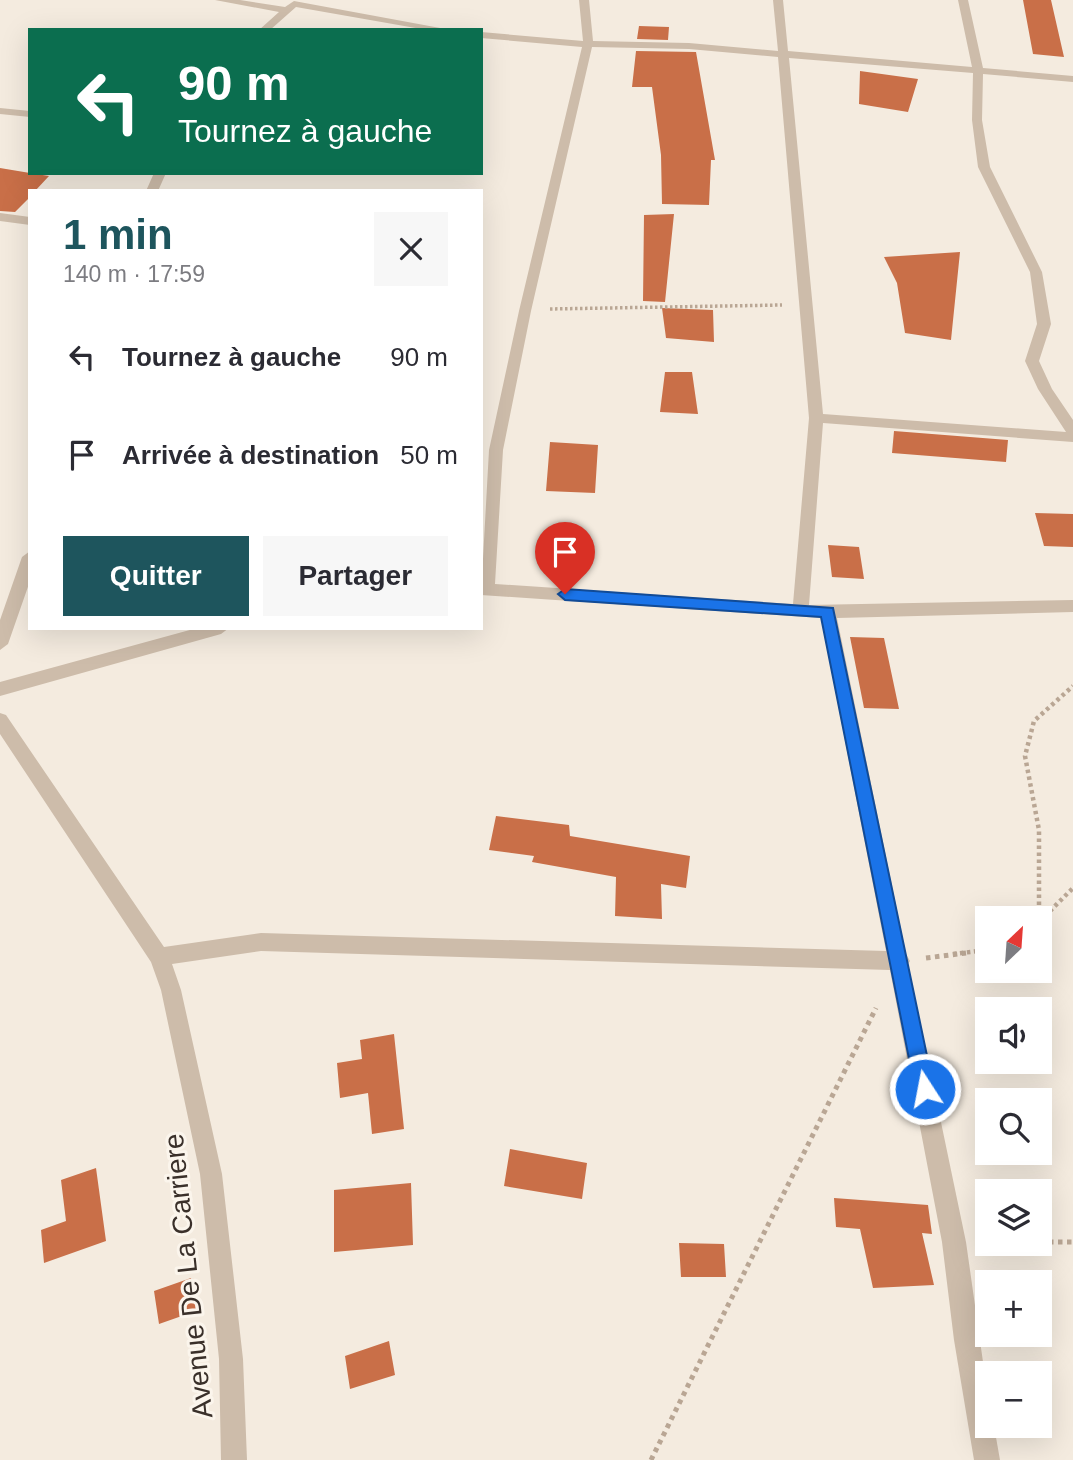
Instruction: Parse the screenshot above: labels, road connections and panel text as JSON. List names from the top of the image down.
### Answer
{
  "streets": {
    "street": ["Avenue De La Carriere"]
  },
  "north": "top right",
  "page": {
    "turn": ["90 m", "Tournez à gauche"],
    "heading": ["1 min", "140 m · 17:59"],
    "list": [
      {
        "name": "Tournez à gauche",
        "value": "90 m"
      },
      {
        "name": "Arrivée à destination",
        "value": "50 m"
      }
    ],
    "buttons": ["Quitter", "Partager"],
    "map_buttons": ["+", "−"]
  }
}
